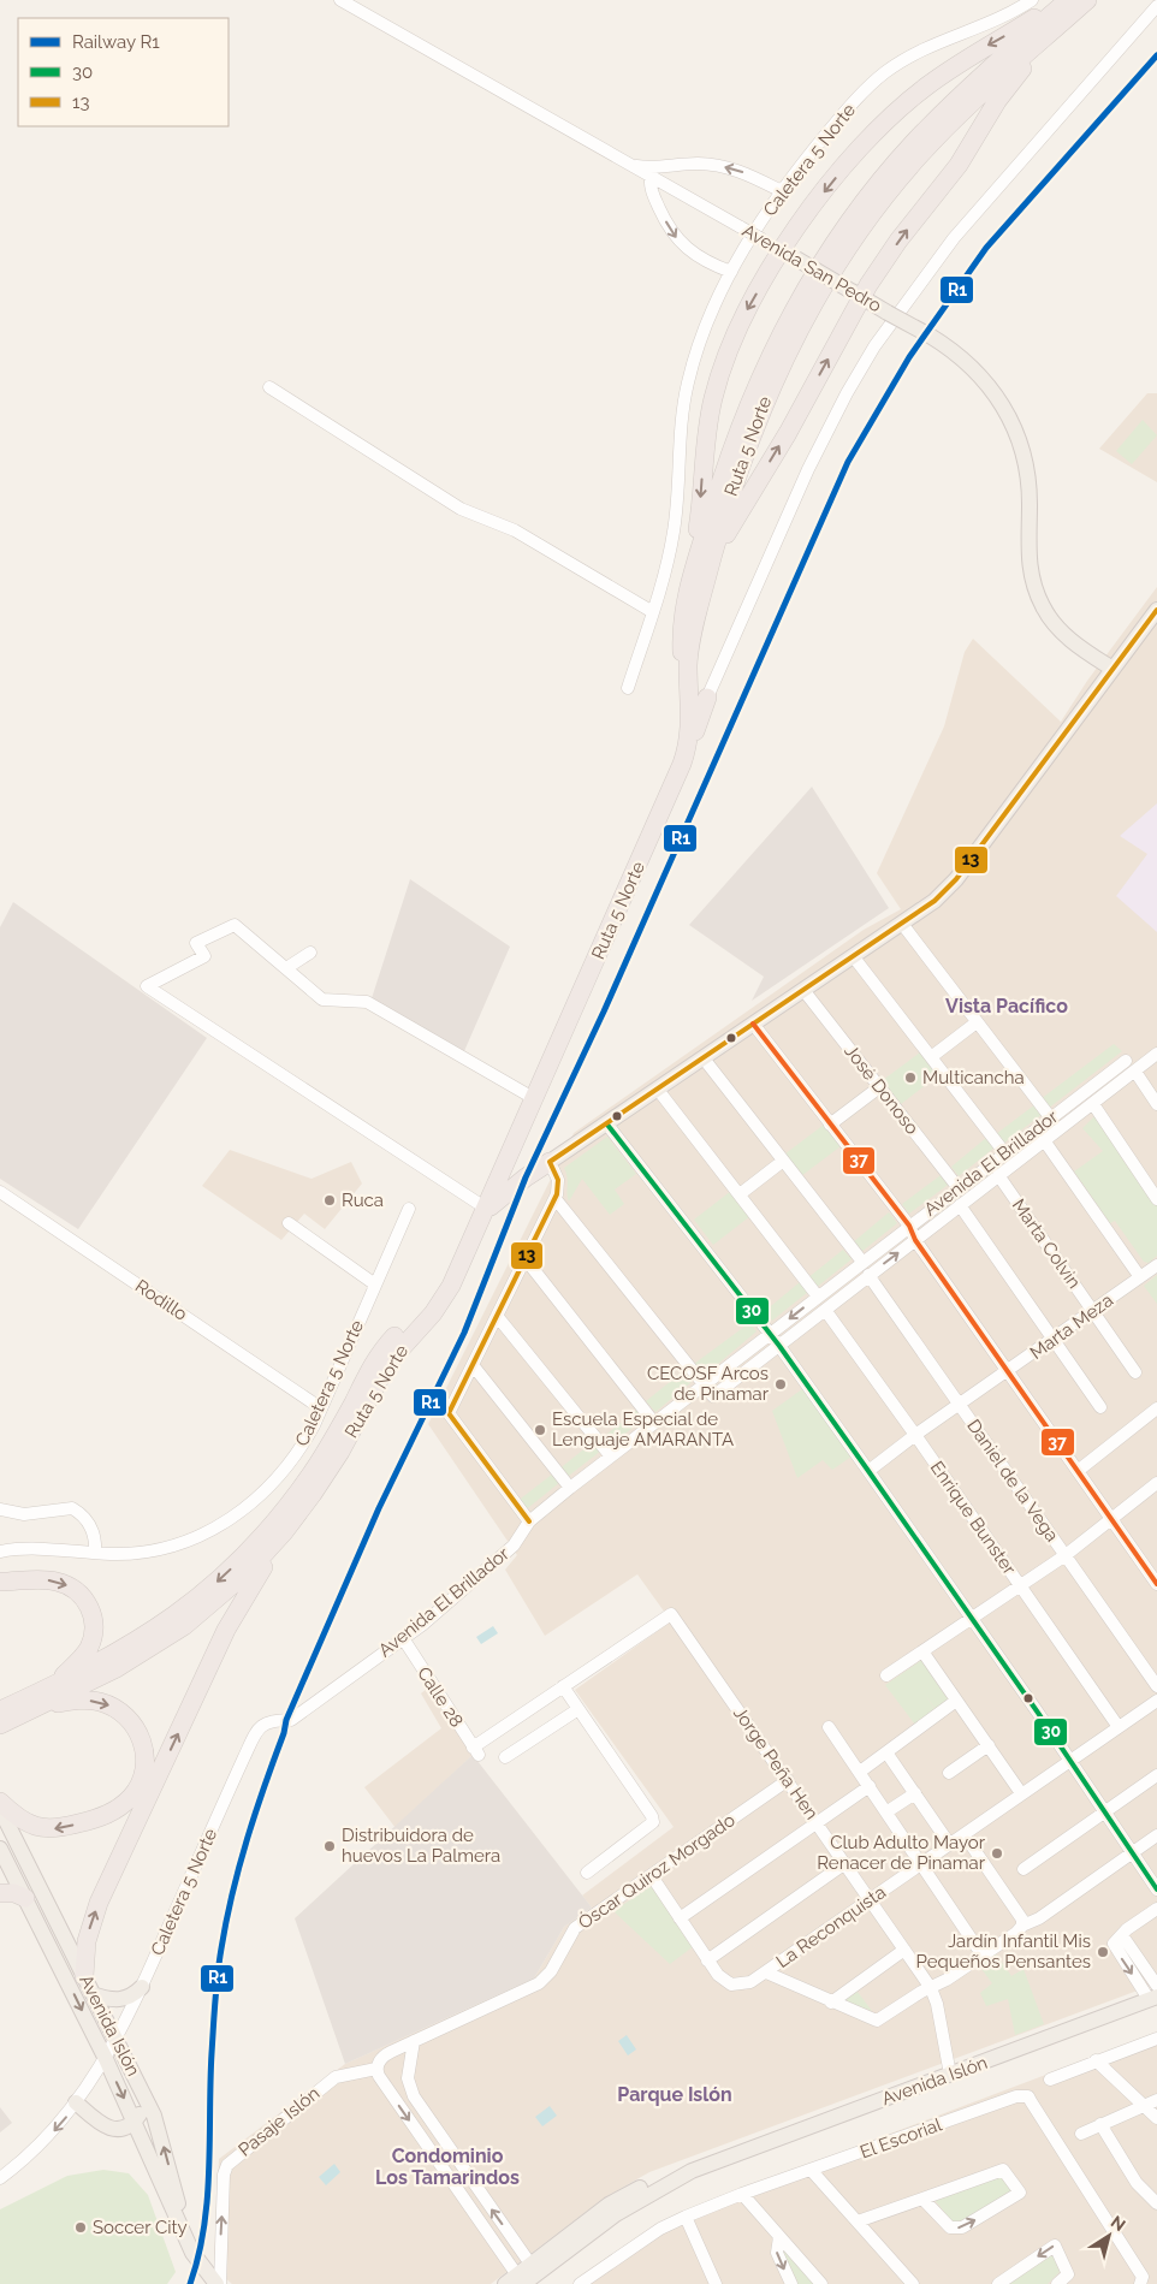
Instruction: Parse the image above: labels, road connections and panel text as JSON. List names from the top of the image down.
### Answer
{
  "streets": {
    "highway": ["Ruta 5 Norte"],
    "main road": ["Avenida San Pedro", "Avenida Islón"],
    "street": [
      "Caletera 5 Norte",
      "José Donoso",
      "Avenida El Brillador",
      "Marta Colvin",
      "Rodillo",
      "Marta Meza",
      "Daniel de la Vega",
      "Enrique Bunster",
      "Calle 28",
      "Jorge Peña Hen",
      "Óscar Quiroz Morgado",
      "La Reconquista",
      "Pasaje Islón",
      "El Escorial"
    ]
  },
  "crossings": [
    ["Caletera 5 Norte", "Avenida El Brillador"],
    ["Caletera 5 Norte", "Rodillo"],
    ["Caletera 5 Norte", "Avenida Islón"],
    ["José Donoso", "Avenida El Brillador"],
    ["Avenida El Brillador", "Marta Colvin"],
    ["Avenida El Brillador", "Daniel de la Vega"],
    ["Avenida El Brillador", "Enrique Bunster"],
    ["Avenida El Brillador", "Calle 28"],
    ["Marta Colvin", "Marta Meza"],
    ["Marta Meza", "Daniel de la Vega"],
    ["Marta Meza", "Enrique Bunster"],
    ["Enrique Bunster", "La Reconquista"],
    ["Calle 28", "Jorge Peña Hen"],
    ["Jorge Peña Hen", "Óscar Quiroz Morgado"],
    ["Jorge Peña Hen", "La Reconquista"],
    ["Jorge Peña Hen", "Avenida Islón"],
    ["Óscar Quiroz Morgado", "Pasaje Islón"],
    ["Avenida Islón", "Pasaje Islón"]
  ],
  "one_way": ["Pasaje Islón"],
  "districts": ["Vista Pacífico", "Parque Islón", "Condominio Los Tamarindos"],
  "places": [
    "Multicancha",
    "Ruca",
    "CECOSF Arcos de Pinamar",
    "Escuela Especial de Lenguaje AMARANTA",
    "Distribuidora de huevos La Palmera",
    "Club Adulto Mayor Renacer de Pinamar",
    "Jardín Infantil Mis Pequeños Pensantes",
    "Soccer City"
  ],
  "lines": [
    "rail line R1",
    "transit line 13",
    "transit line 37",
    "transit line 30"
  ],
  "legend": ["Railway R1", "30", "13"],
  "north": "top right"
}
